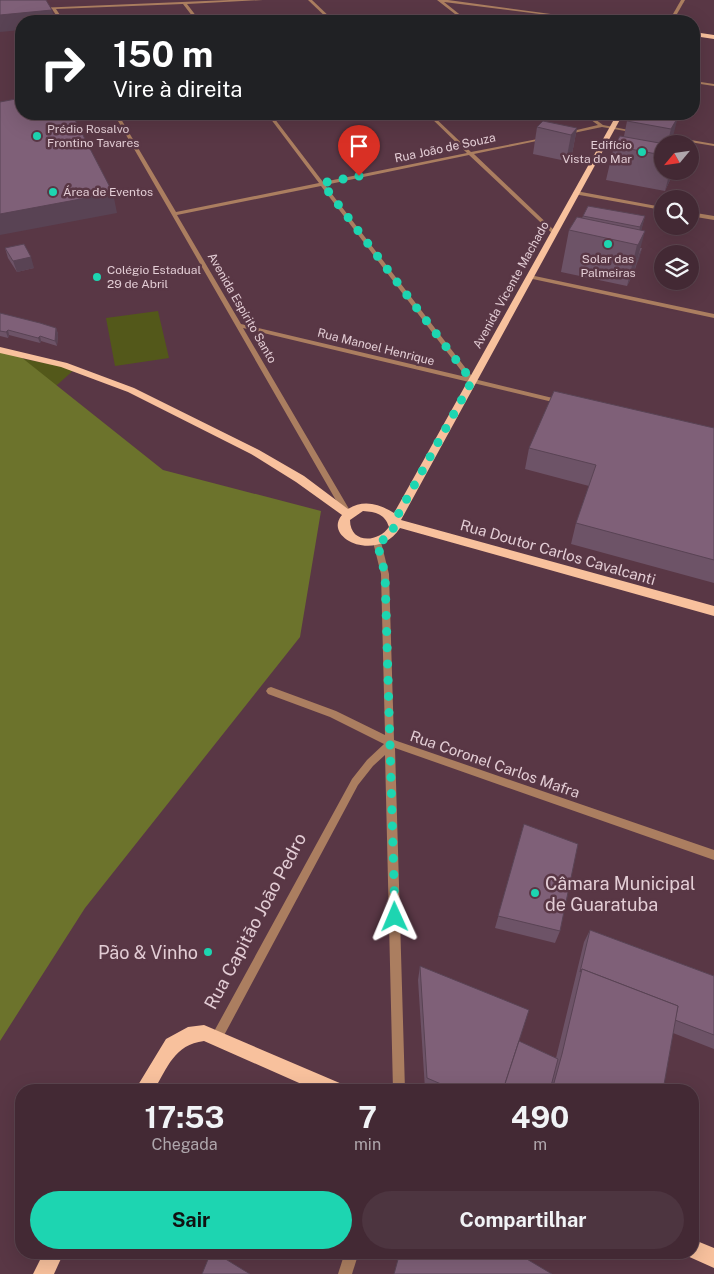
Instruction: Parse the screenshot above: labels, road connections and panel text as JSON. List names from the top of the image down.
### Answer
{
  "streets": {
    "main road": ["Avenida Vicente Machado", "Rua Doutor Carlos Cavalcanti"],
    "street": [
      "Rua João de Souza",
      "Avenida Espírito Santo",
      "Rua Manoel Henrique",
      "Rua Coronel Carlos Mafra",
      "Rua Capitão João Pedro"
    ]
  },
  "crossings": [
    ["Rua João de Souza", "Avenida Espírito Santo"],
    ["Avenida Vicente Machado", "Avenida Espírito Santo"],
    ["Avenida Vicente Machado", "Rua Manoel Henrique"],
    ["Avenida Vicente Machado", "Rua Doutor Carlos Cavalcanti"],
    ["Avenida Espírito Santo", "Rua Manoel Henrique"],
    ["Avenida Espírito Santo", "Rua Doutor Carlos Cavalcanti"],
    ["Rua Coronel Carlos Mafra", "Rua Capitão João Pedro"]
  ],
  "places": [
    "Prédio Rosalvo Frontino Tavares",
    "Edifício Vista do Mar",
    "Área de Eventos",
    "Solar das Palmeiras",
    "Colégio Estadual 29 de Abril",
    "Câmara Municipal de Guaratuba",
    "Pão & Vinho"
  ],
  "north": "bottom left",
  "page": {
    "turn": ["150 m", "Vire à direita"],
    "eta": [
      "17:53",
      "Chegada",
      "7",
      "min",
      "490",
      "m"
    ],
    "buttons": ["Sair", "Compartilhar"]
  }
}
